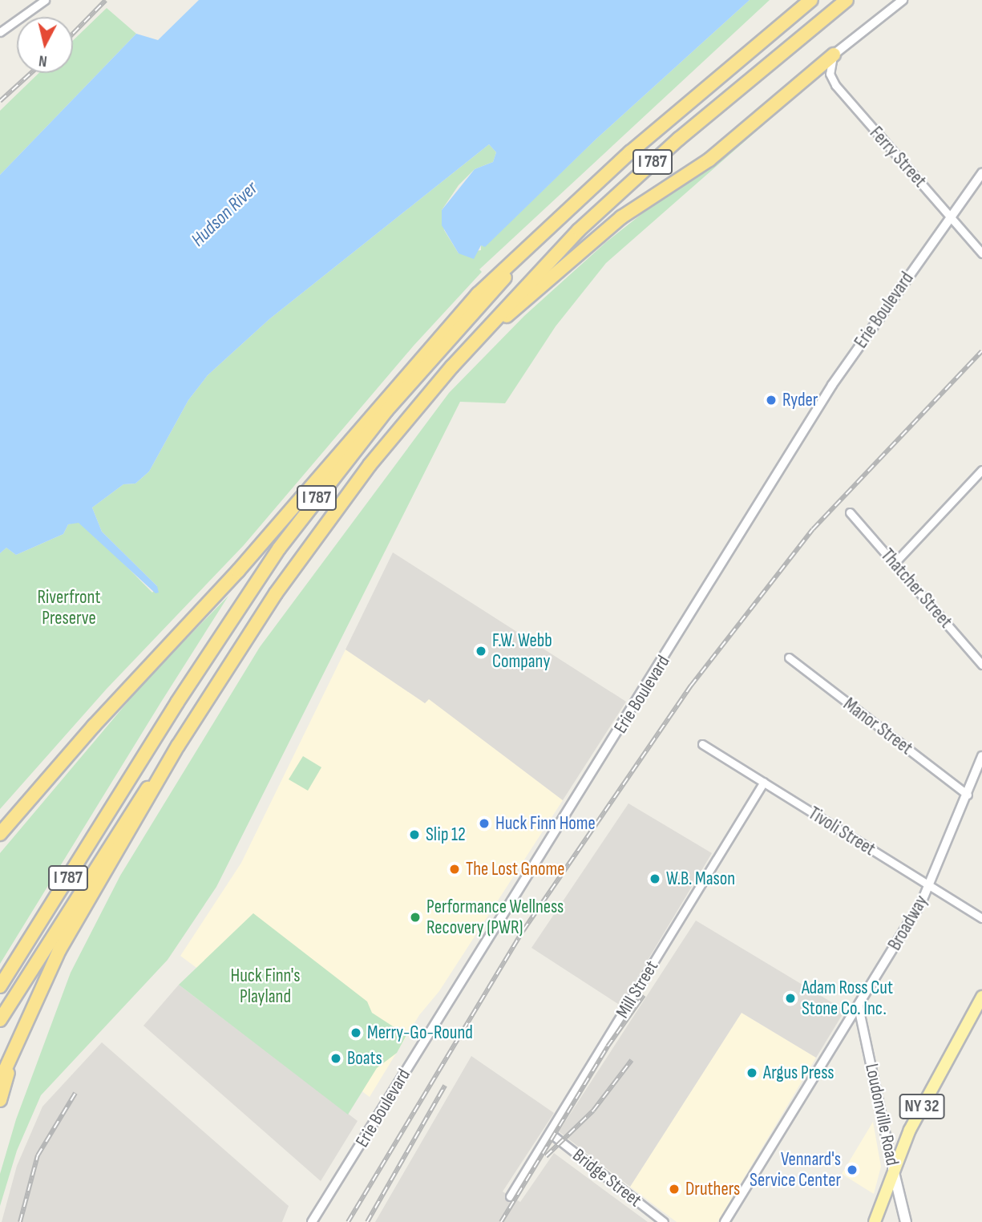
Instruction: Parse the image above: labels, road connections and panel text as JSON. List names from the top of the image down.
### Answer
{
  "streets": {
    "highway": ["I 787"],
    "main road": ["NY 32", "Loudonville Road"],
    "street": [
      "Ferry Street",
      "Erie Boulevard",
      "Thatcher Street",
      "Manor Street",
      "Tivoli Street",
      "Broadway",
      "Mill Street",
      "Bridge Street"
    ]
  },
  "crossings": [
    ["Ferry Street", "Erie Boulevard"],
    ["Manor Street", "Broadway"],
    ["Tivoli Street", "Broadway"],
    ["Tivoli Street", "Mill Street"],
    ["Broadway", "Loudonville Road"],
    ["Mill Street", "Bridge Street"],
    ["NY 32", "Loudonville Road"]
  ],
  "water": ["Hudson River"],
  "parks": ["Riverfront Preserve", "Huck Finn's Playland"],
  "places": [
    "Ryder",
    "F.W. Webb Company",
    "Huck Finn Home",
    "Slip 12",
    "The Lost Gnome",
    "W.B. Mason",
    "Performance Wellness Recovery (PWR)",
    "Adam Ross Cut Stone Co. Inc.",
    "Merry-Go-Round",
    "Boats",
    "Argus Press",
    "Vennard's Service Center",
    "Druthers"
  ],
  "north": "bottom"
}
